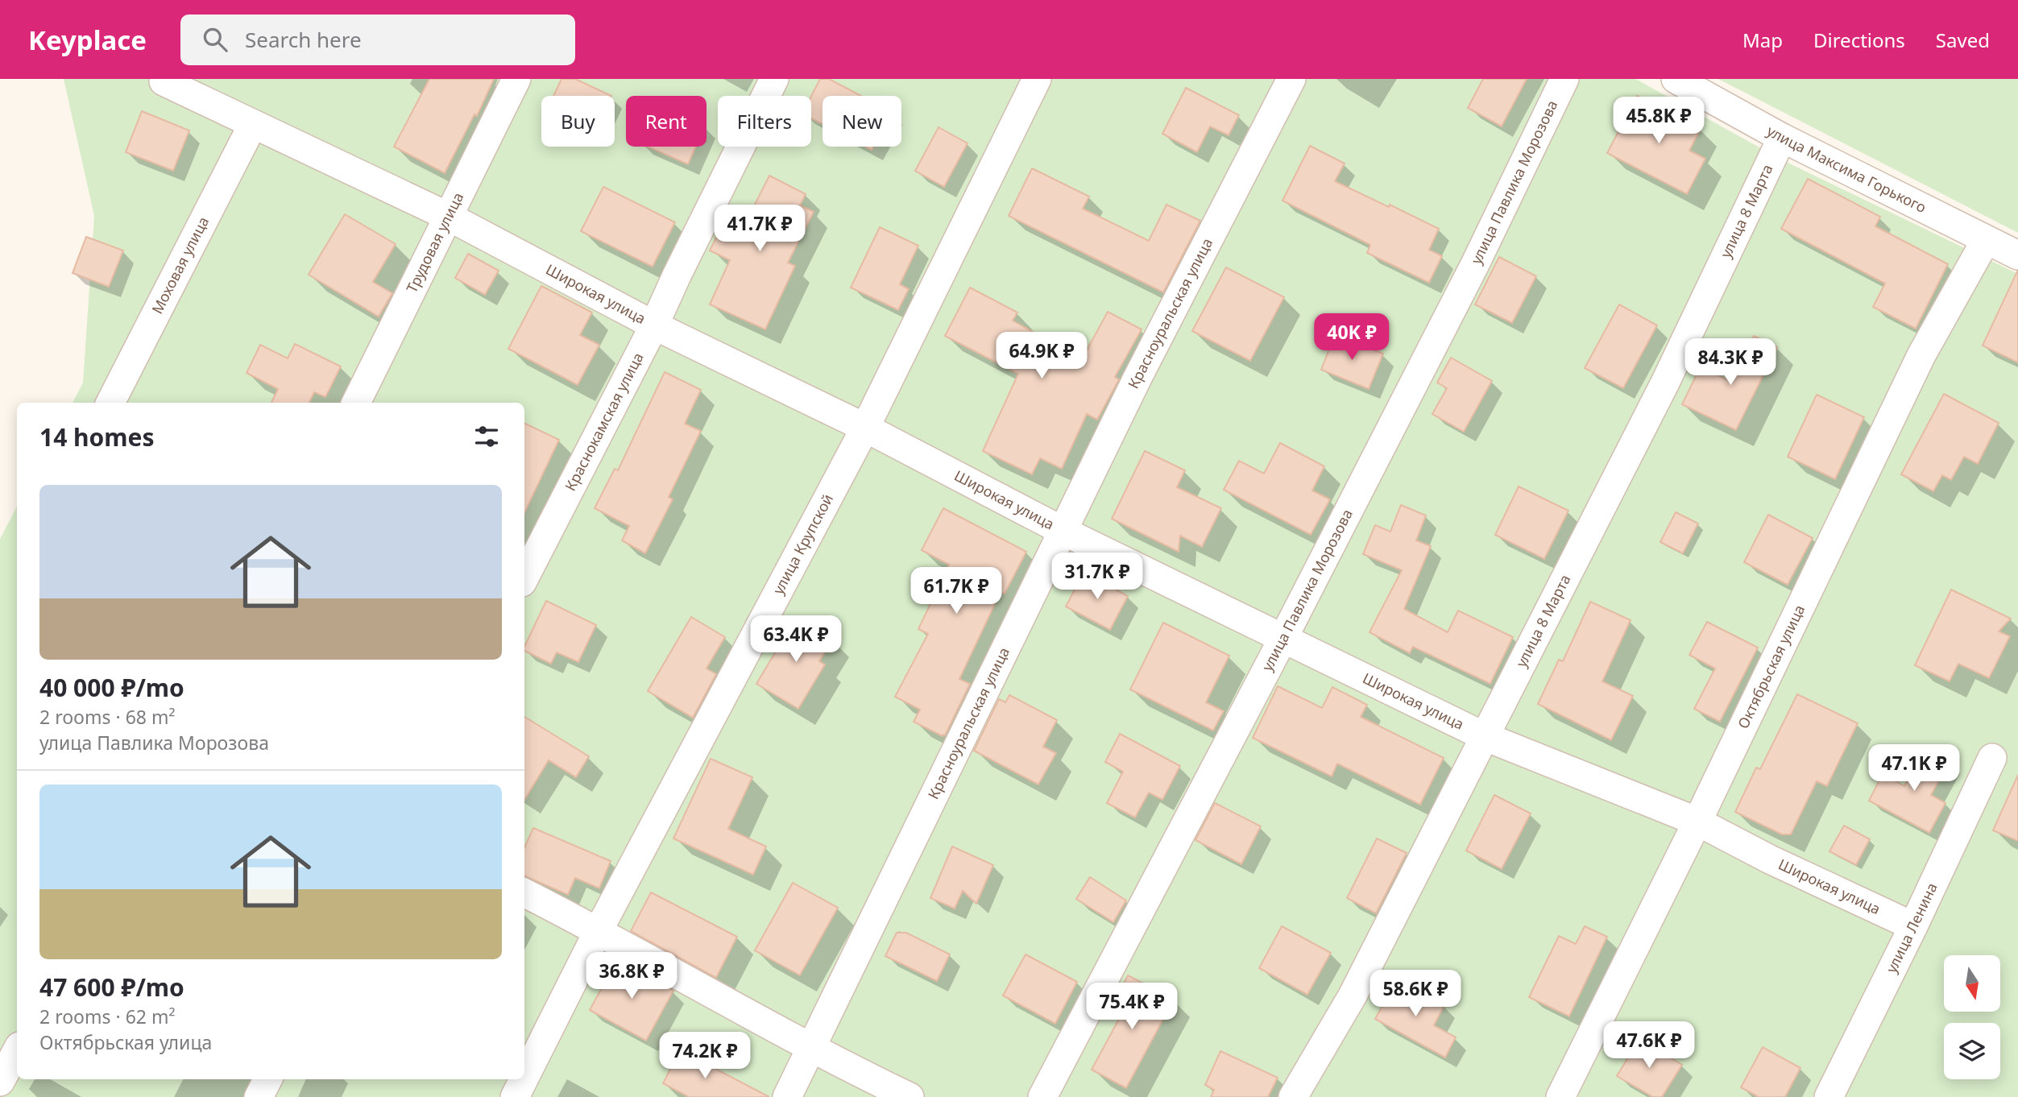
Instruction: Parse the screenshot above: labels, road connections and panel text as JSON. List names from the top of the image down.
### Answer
{
  "streets": {
    "street": [
      "улица Максима Горького",
      "улица Павлика Морозова",
      "улица 8 Марта",
      "Трудовая улица",
      "Моховая улица",
      "Широкая улица",
      "Красноуральская улица",
      "Краснокамская улица",
      "улица Крупской",
      "Октябрьская улица",
      "улица Ленина"
    ]
  },
  "crossings": [
    ["улица Максима Горького", "улица 8 Марта"],
    ["улица Максима Горького", "Октябрьская улица"],
    ["улица Павлика Морозова", "Широкая улица"],
    ["улица 8 Марта", "Широкая улица"],
    ["Трудовая улица", "Широкая улица"],
    ["Моховая улица", "Широкая улица"],
    ["Широкая улица", "Красноуральская улица"],
    ["Широкая улица", "Краснокамская улица"],
    ["Широкая улица", "улица Крупской"],
    ["Широкая улица", "Октябрьская улица"],
    ["Широкая улица", "улица Ленина"]
  ],
  "north": "bottom",
  "page": {
    "header": "Keyplace",
    "search": "Search here",
    "nav": ["Map", "Directions", "Saved"],
    "chip": [
      "Buy",
      "Rent",
      "Filters",
      "New"
    ],
    "price": [
      "45.8K ₽",
      "41.7K ₽",
      "40K ₽",
      "64.9K ₽",
      "84.3K ₽",
      "31.7K ₽",
      "61.7K ₽",
      "63.4K ₽",
      "47.1K ₽",
      "36.8K ₽",
      "58.6K ₽",
      "75.4K ₽",
      "47.6K ₽",
      "74.2K ₽"
    ],
    "heading": "14 homes",
    "list": [
      {
        "name": "40 000 ₽/mo",
        "note": "2 rooms · 68 m² · улица Павлика Морозова"
      },
      {
        "name": "47 600 ₽/mo",
        "note": "2 rooms · 62 m² · Октябрьская улица"
      }
    ]
  }
}
